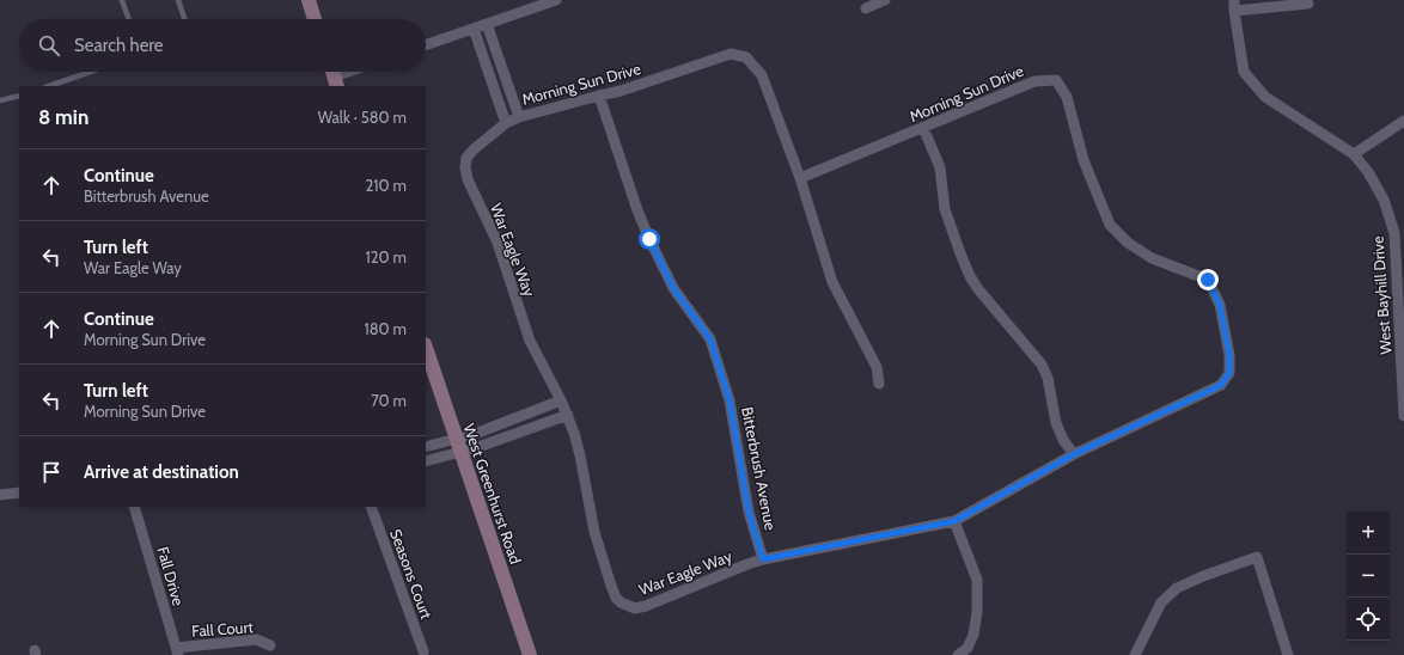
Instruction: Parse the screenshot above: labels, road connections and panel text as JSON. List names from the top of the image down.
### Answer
{
  "streets": {
    "main road": ["West Greenhurst Road"],
    "street": [
      "Morning Sun Drive",
      "War Eagle Way",
      "West Bayhill Drive",
      "Bitterbrush Avenue",
      "Seasons Court",
      "Fall Drive",
      "Fall Court"
    ]
  },
  "crossings": [
    ["Morning Sun Drive", "War Eagle Way"],
    ["Morning Sun Drive", "Bitterbrush Avenue"],
    ["War Eagle Way", "Bitterbrush Avenue"],
    ["Fall Drive", "Fall Court"]
  ],
  "page": {
    "search": "Search here",
    "heading": ["8 min", "Walk · 580 m"],
    "list": [
      ["Continue", "Bitterbrush Avenue", "210 m"],
      ["Turn left", "War Eagle Way", "120 m"],
      ["Continue", "Morning Sun Drive", "180 m"],
      ["Turn left", "Morning Sun Drive", "70 m"],
      "Arrive at destination"
    ],
    "map_buttons": ["+", "−"]
  }
}
